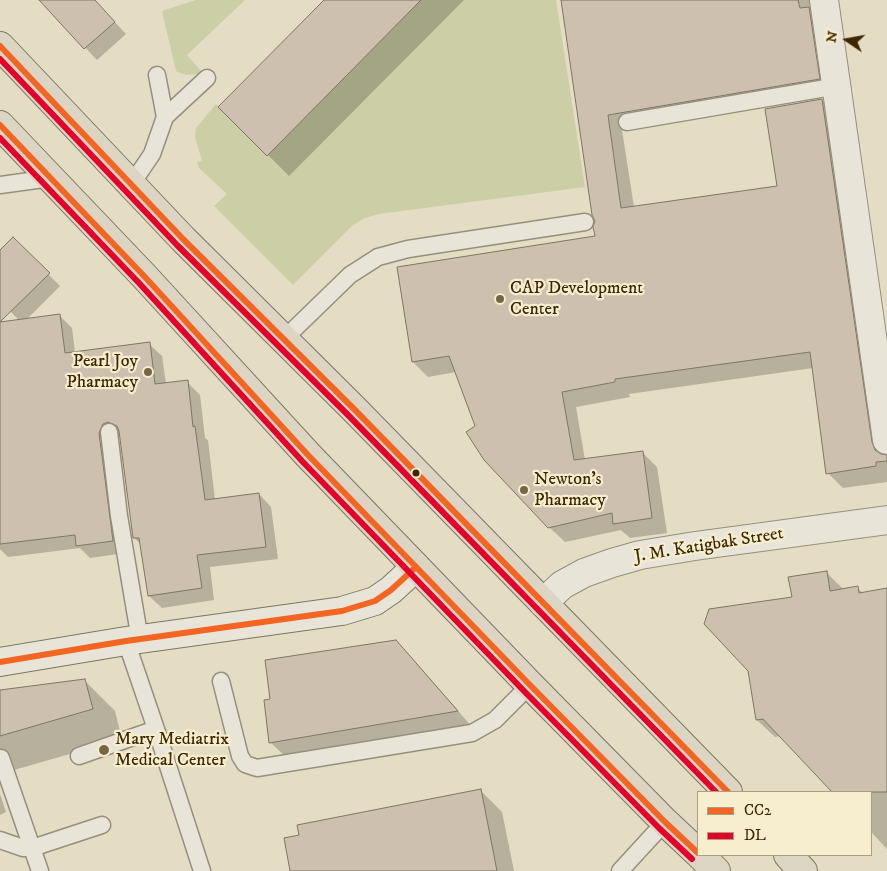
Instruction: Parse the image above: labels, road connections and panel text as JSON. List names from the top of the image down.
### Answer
{
  "streets": {
    "street": ["J. M. Katigbak Street"]
  },
  "places": [
    "CAP Development Center",
    "Pearl Joy Pharmacy",
    "Newton's Pharmacy",
    "Mary Mediatrix Medical Center"
  ],
  "lines": ["transit line CC2", "transit line DL"],
  "legend": ["CC2", "DL"],
  "north": "left"
}
